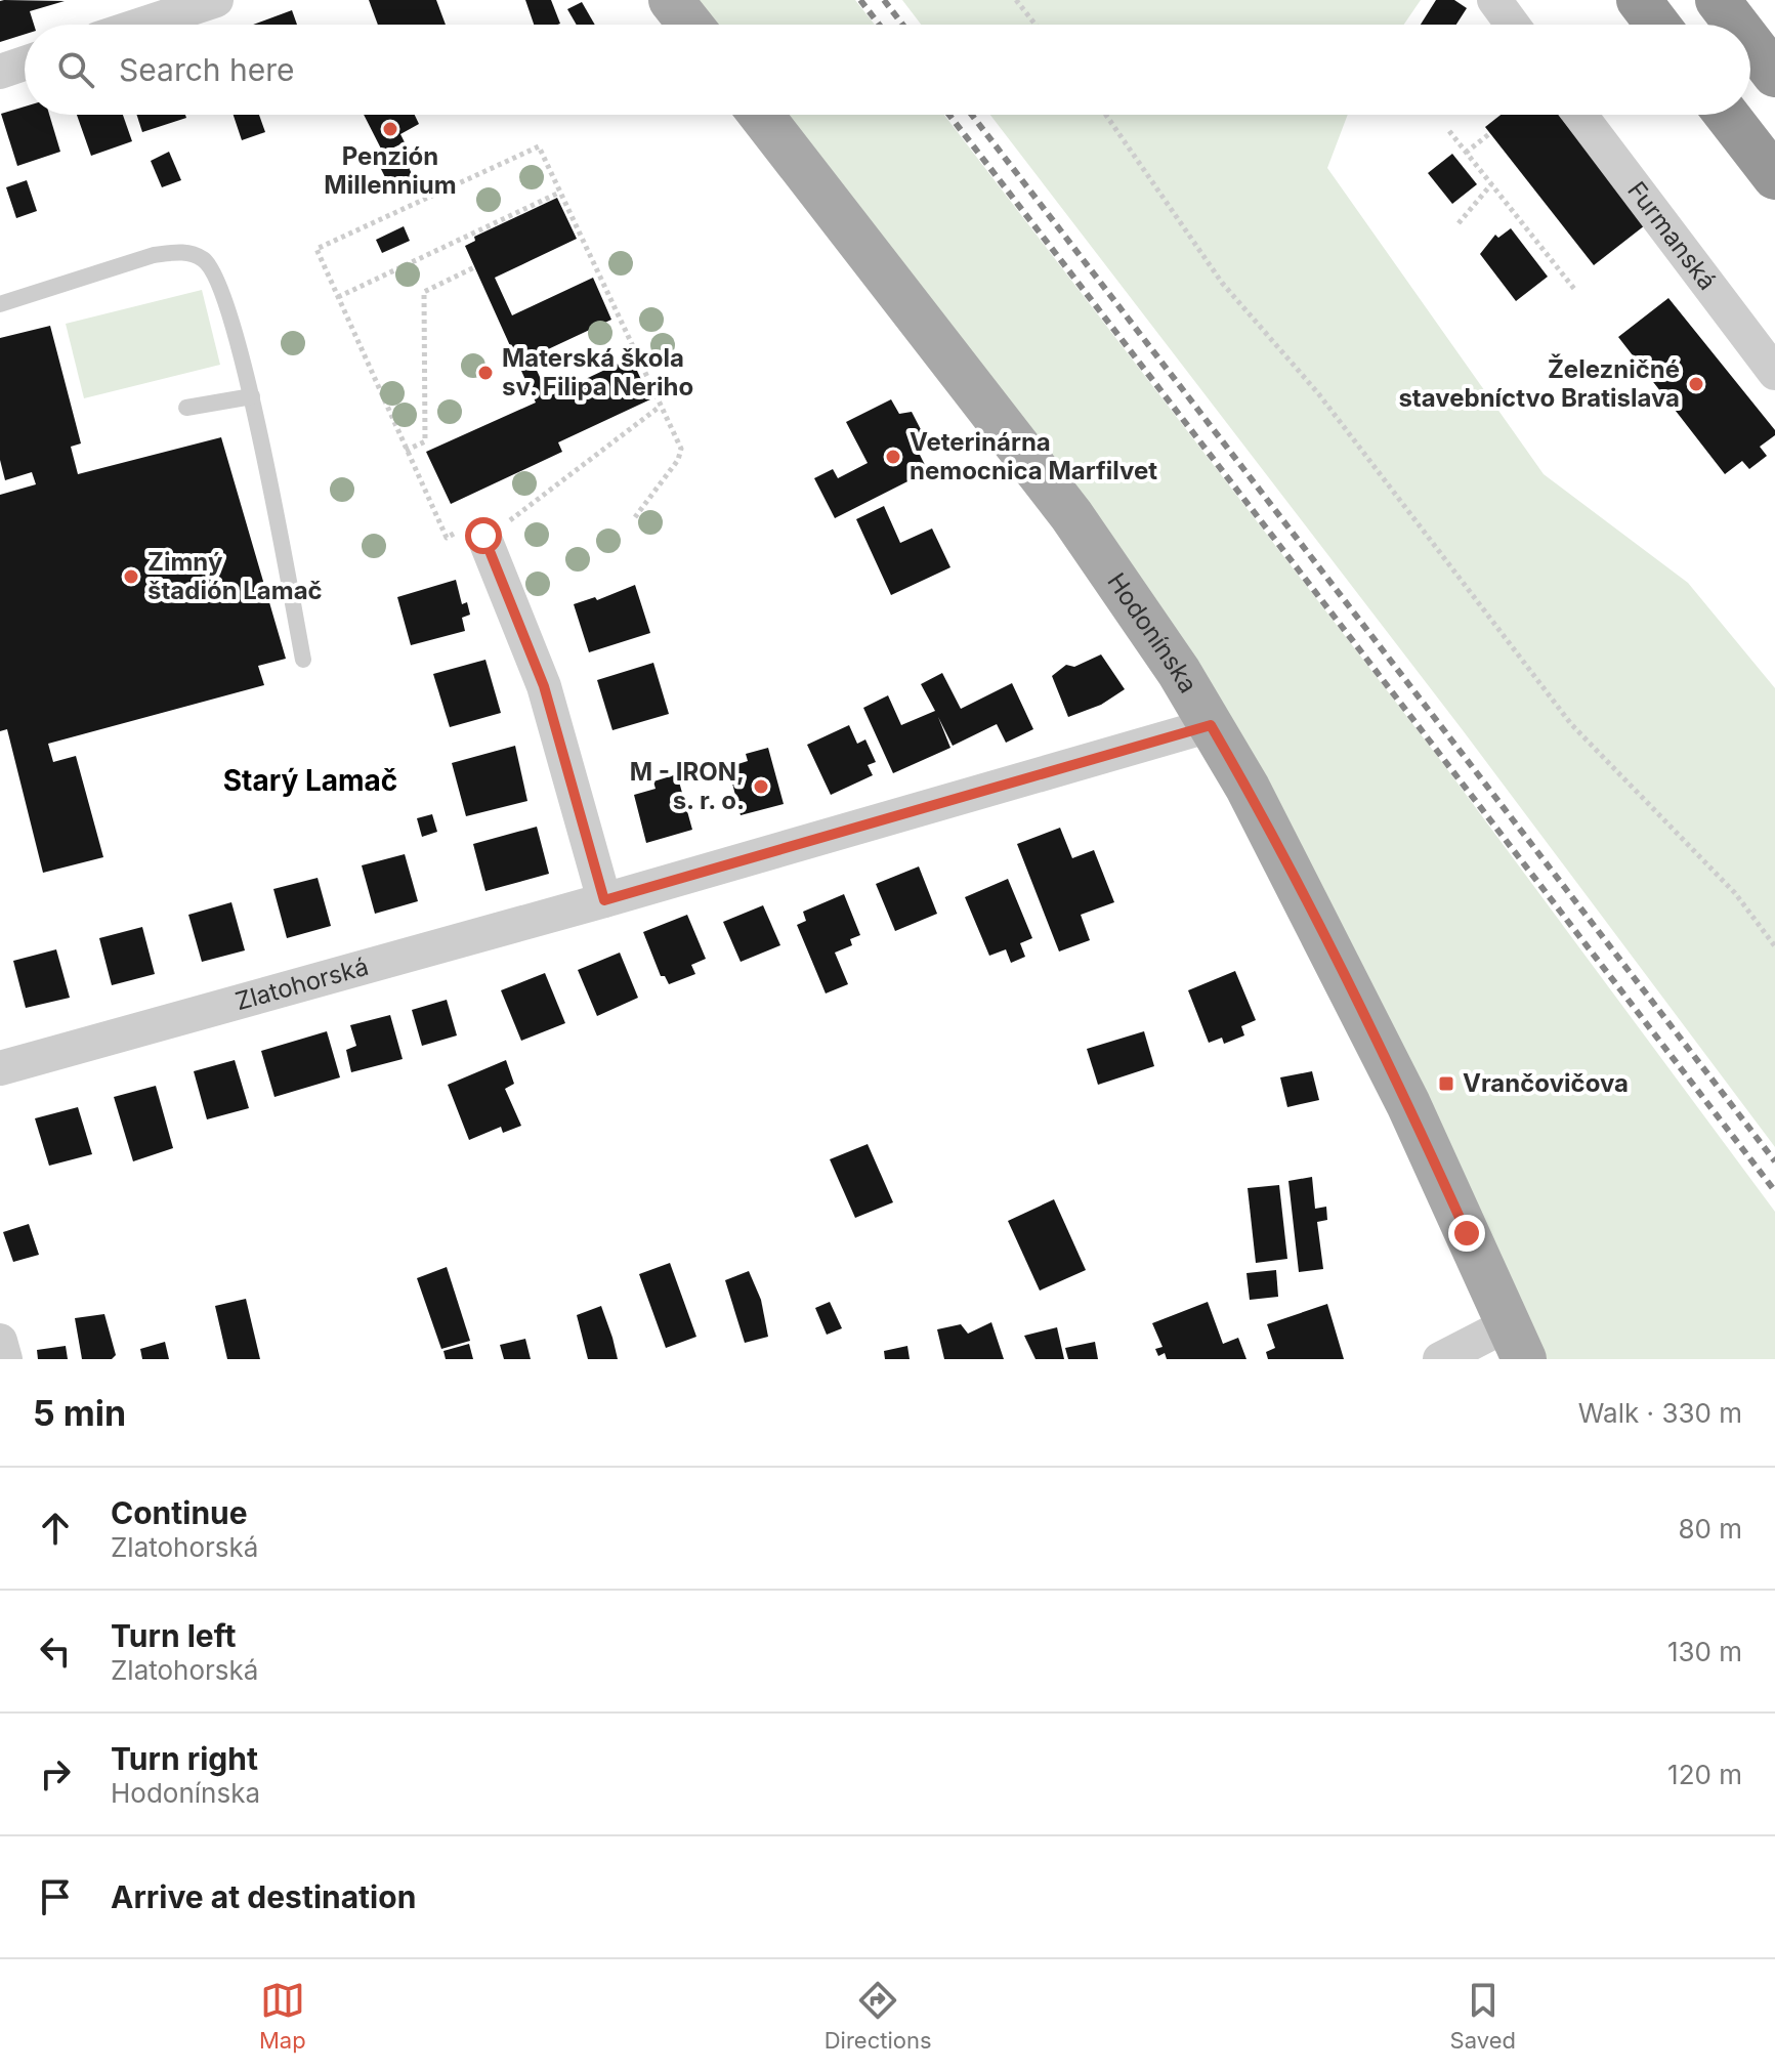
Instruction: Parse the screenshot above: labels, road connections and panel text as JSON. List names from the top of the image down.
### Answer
{
  "streets": {
    "main road": ["Hodonínska"],
    "street": ["Furmanská", "Zlatohorská"]
  },
  "crossings": [
    ["Hodonínska", "Zlatohorská"]
  ],
  "districts": ["Starý Lamač"],
  "places": {
    "other": [
      "Penzión Millennium",
      "Materská škola sv. Filipa Neriho",
      "Železničné stavebníctvo Bratislava",
      "Veterinárna nemocnica Marfilvet",
      "Zimný štadión Lamač",
      "M - IRON, s. r. o."
    ],
    "transit": ["Vrančovičova"]
  },
  "page": {
    "search": "Search here",
    "heading": ["5 min", "Walk · 330 m"],
    "list": [
      ["Continue", "Zlatohorská", "80 m"],
      ["Turn left", "Zlatohorská", "130 m"],
      ["Turn right", "Hodonínska", "120 m"],
      "Arrive at destination"
    ],
    "nav": ["Map", "Directions", "Saved"]
  }
}
